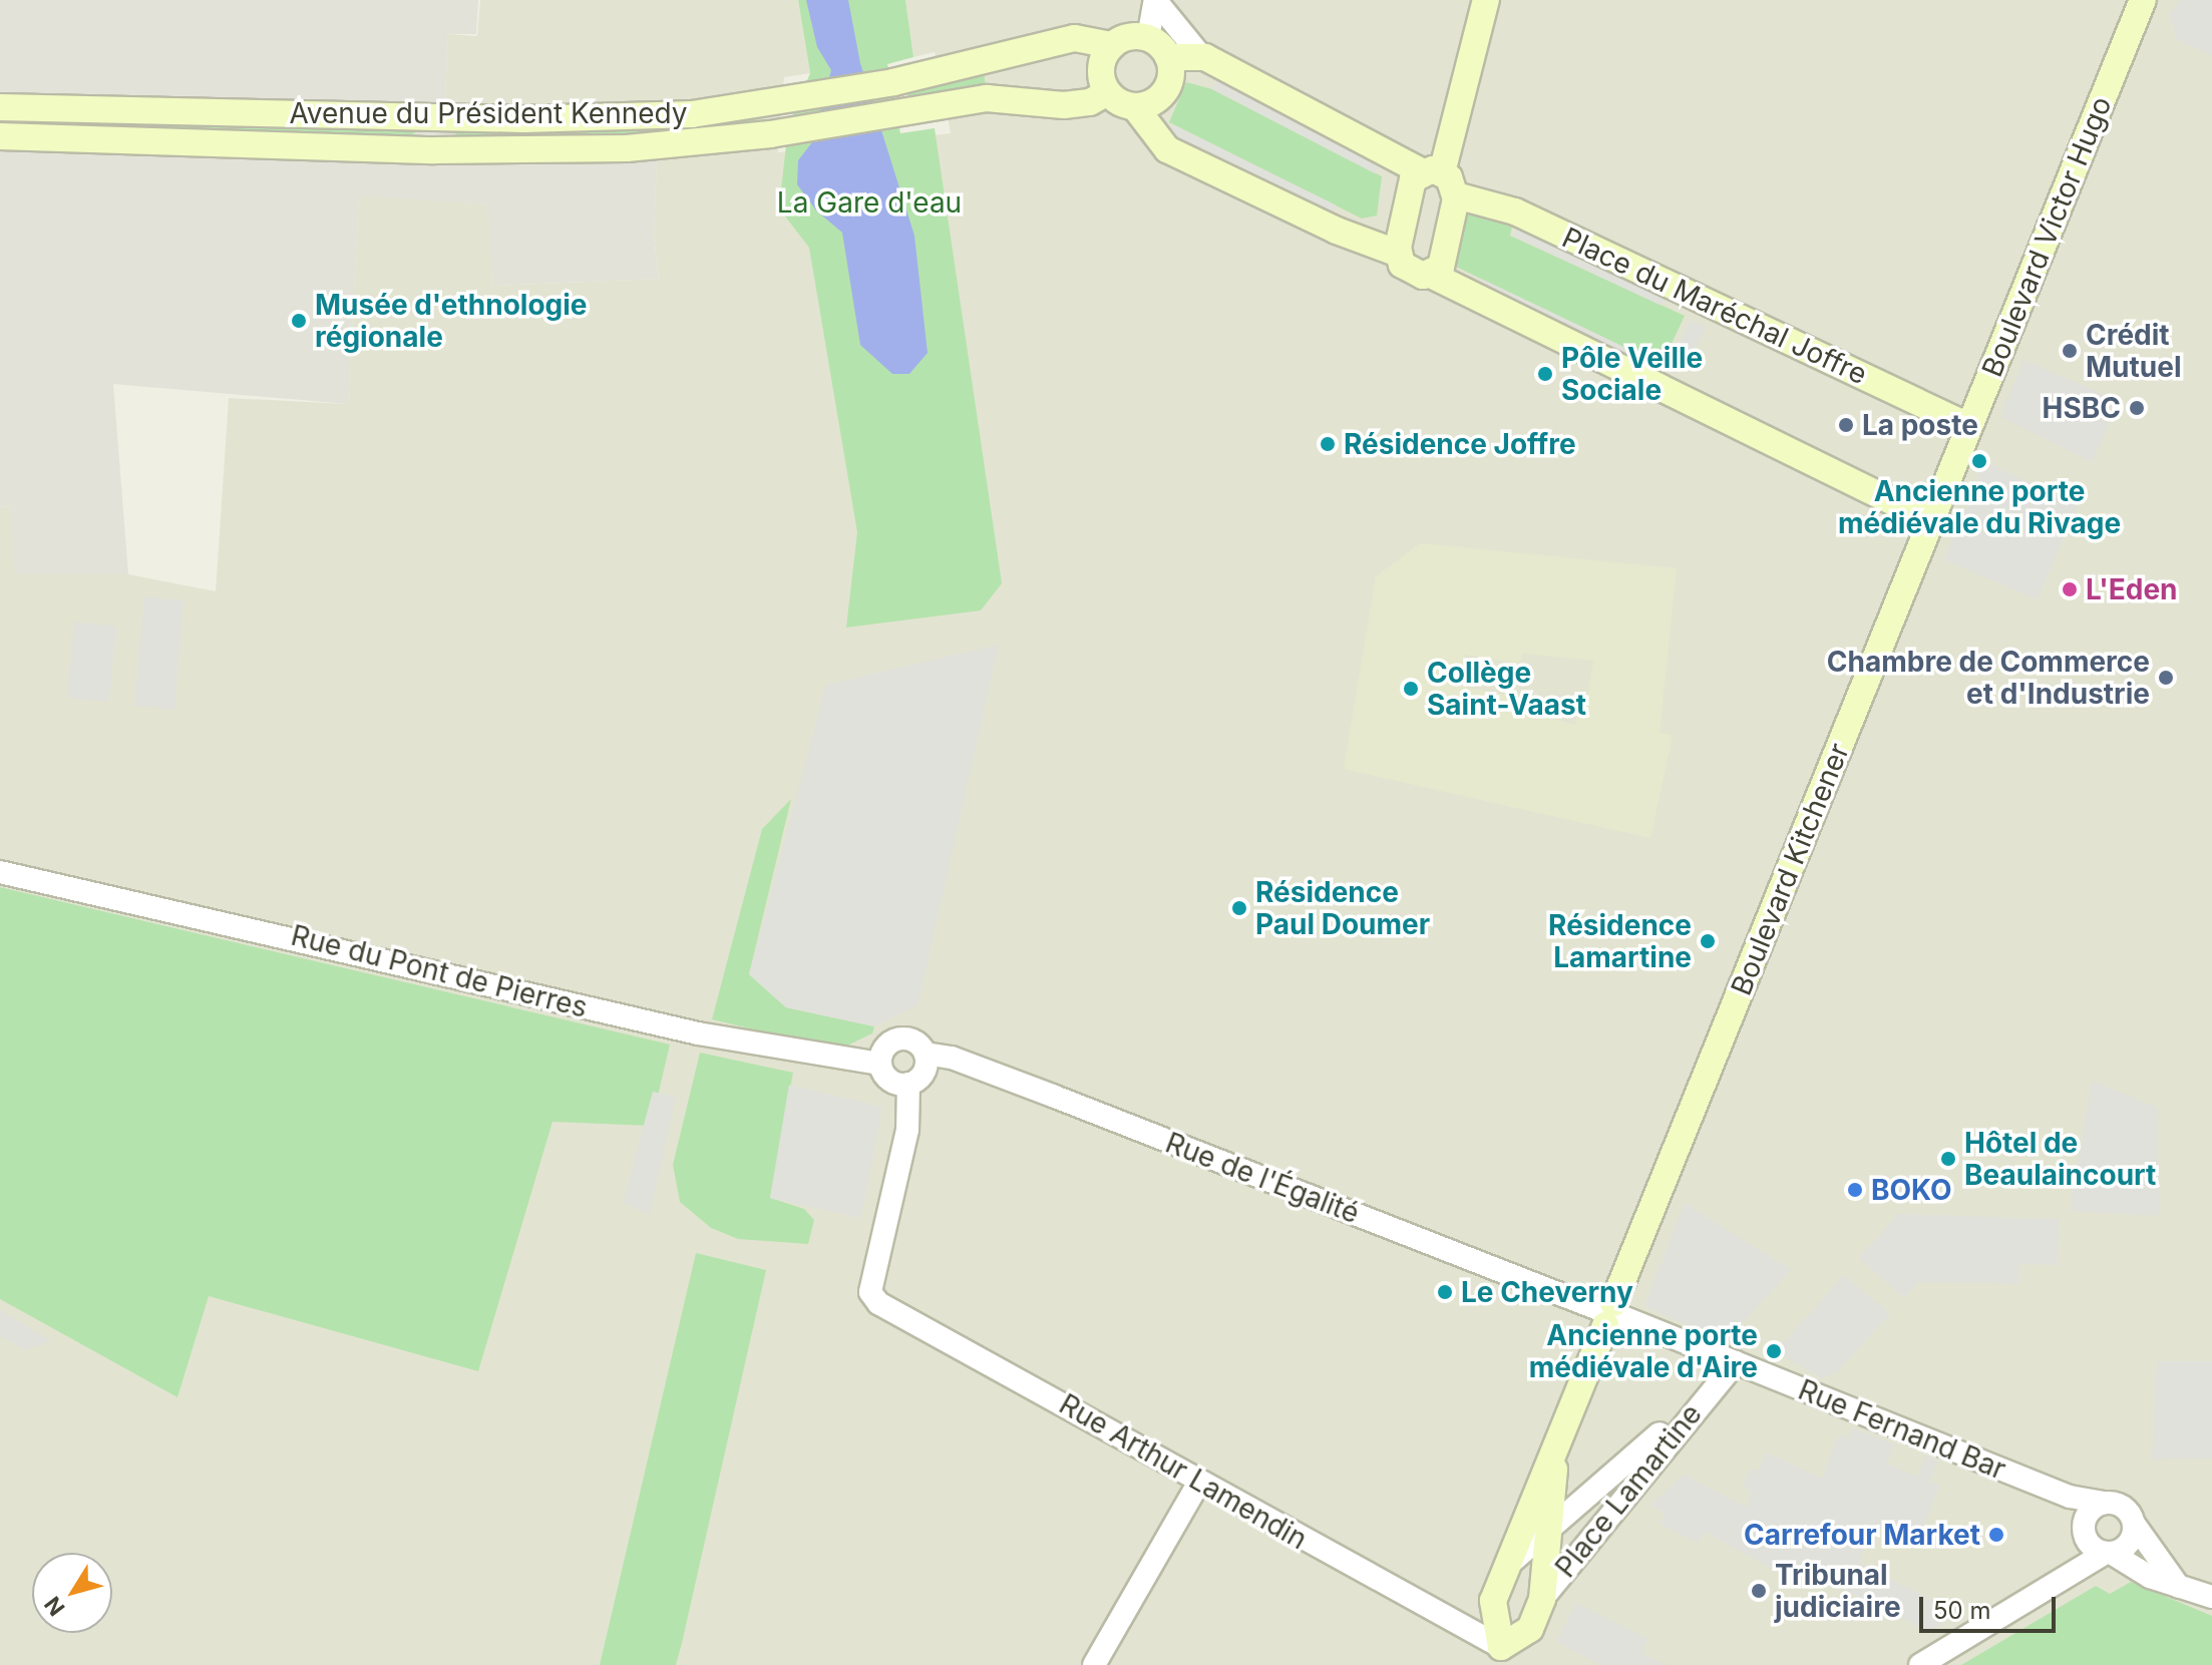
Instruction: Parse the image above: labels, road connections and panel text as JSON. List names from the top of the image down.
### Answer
{
  "streets": {
    "main road": [
      "Avenue du Président Kennedy",
      "Boulevard Victor Hugo",
      "Place du Maréchal Joffre",
      "Boulevard Kitchener",
      "Place Lamartine"
    ],
    "street": [
      "Rue du Pont de Pierres",
      "Rue de l'Égalité",
      "Rue Fernand Bar",
      "Rue Arthur Lamendin"
    ]
  },
  "crossings": [
    ["Boulevard Victor Hugo", "Place du Maréchal Joffre"],
    ["Boulevard Victor Hugo", "Boulevard Kitchener"],
    ["Boulevard Kitchener", "Place Lamartine"],
    ["Rue du Pont de Pierres", "Rue de l'Égalité"],
    ["Rue du Pont de Pierres", "Rue Arthur Lamendin"],
    ["Rue de l'Égalité", "Rue Arthur Lamendin"],
    ["Rue de l'Égalité", "Place Lamartine"],
    ["Rue Arthur Lamendin", "Place Lamartine"]
  ],
  "parks": ["La Gare d'eau"],
  "places": [
    "Musée d'ethnologie régionale",
    "Crédit Mutuel",
    "Pôle Veille Sociale",
    "HSBC",
    "La poste",
    "Résidence Joffre",
    "Ancienne porte médiévale du Rivage",
    "L'Eden",
    "Chambre de Commerce et d'Industrie",
    "Collège Saint-Vaast",
    "Résidence Paul Doumer",
    "Résidence Lamartine",
    "Hôtel de Beaulaincourt",
    "BOKO",
    "Le Cheverny",
    "Ancienne porte médiévale d'Aire",
    "Carrefour Market",
    "Tribunal judiciaire"
  ],
  "scale_bar": "50 m",
  "north": "bottom left"
}
